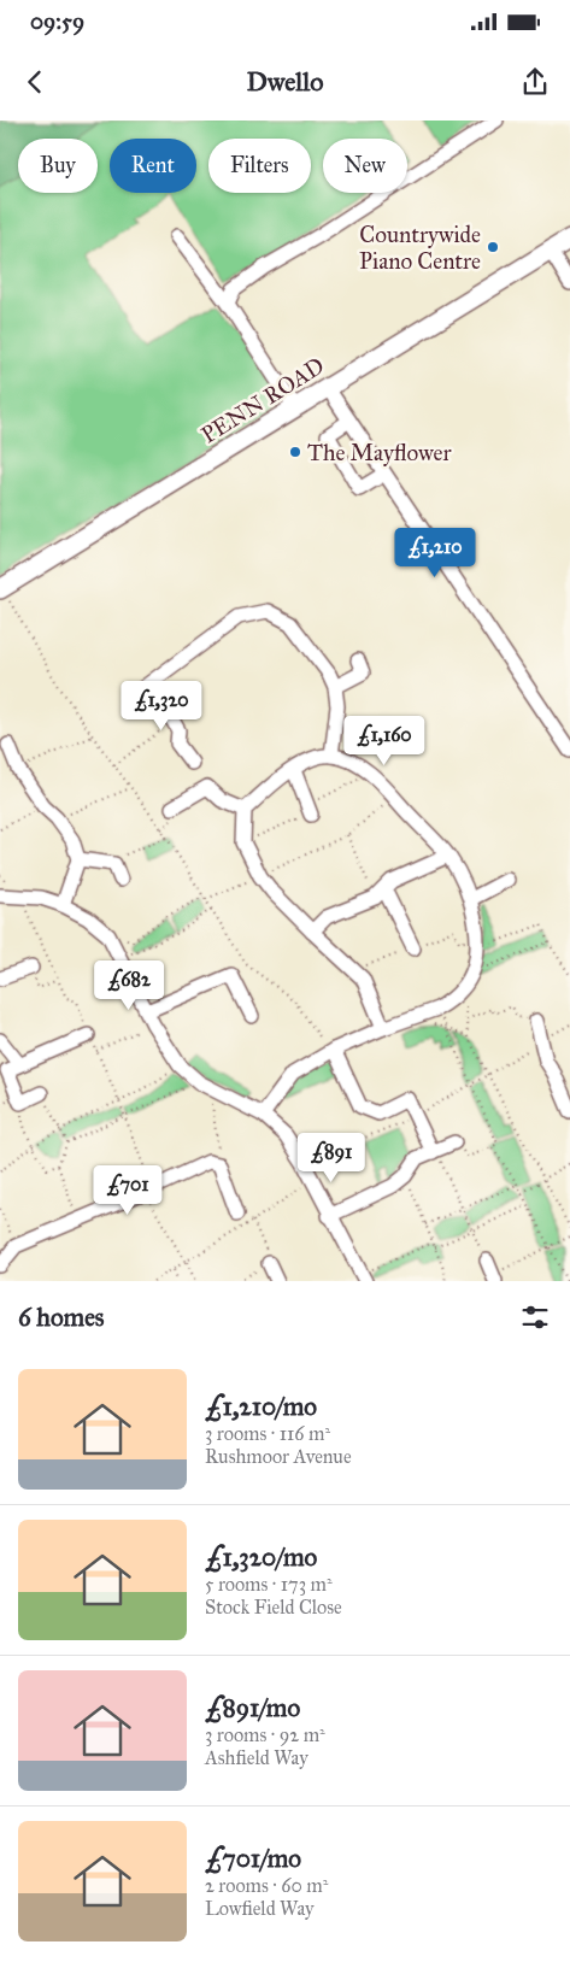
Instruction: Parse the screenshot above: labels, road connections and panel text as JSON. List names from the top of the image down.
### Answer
{
  "streets": {
    "main road": ["PENN ROAD"]
  },
  "places": ["Countrywide Piano Centre", "The Mayflower"],
  "page": {
    "status": "09:59",
    "header": "Dwello",
    "chip": [
      "Buy",
      "Rent",
      "Filters",
      "New"
    ],
    "price": [
      "£1,210",
      "£1,320",
      "£1,160",
      "£682",
      "£891",
      "£701"
    ],
    "heading": "6 homes",
    "list": [
      {
        "name": "£1,210/mo",
        "note": "3 rooms · 116 m² · Rushmoor Avenue"
      },
      {
        "name": "£1,320/mo",
        "note": "5 rooms · 173 m² · Stock Field Close"
      },
      {
        "name": "£891/mo",
        "note": "3 rooms · 92 m² · Ashfield Way"
      },
      {
        "name": "£701/mo",
        "note": "2 rooms · 60 m² · Lowfield Way"
      }
    ]
  }
}
